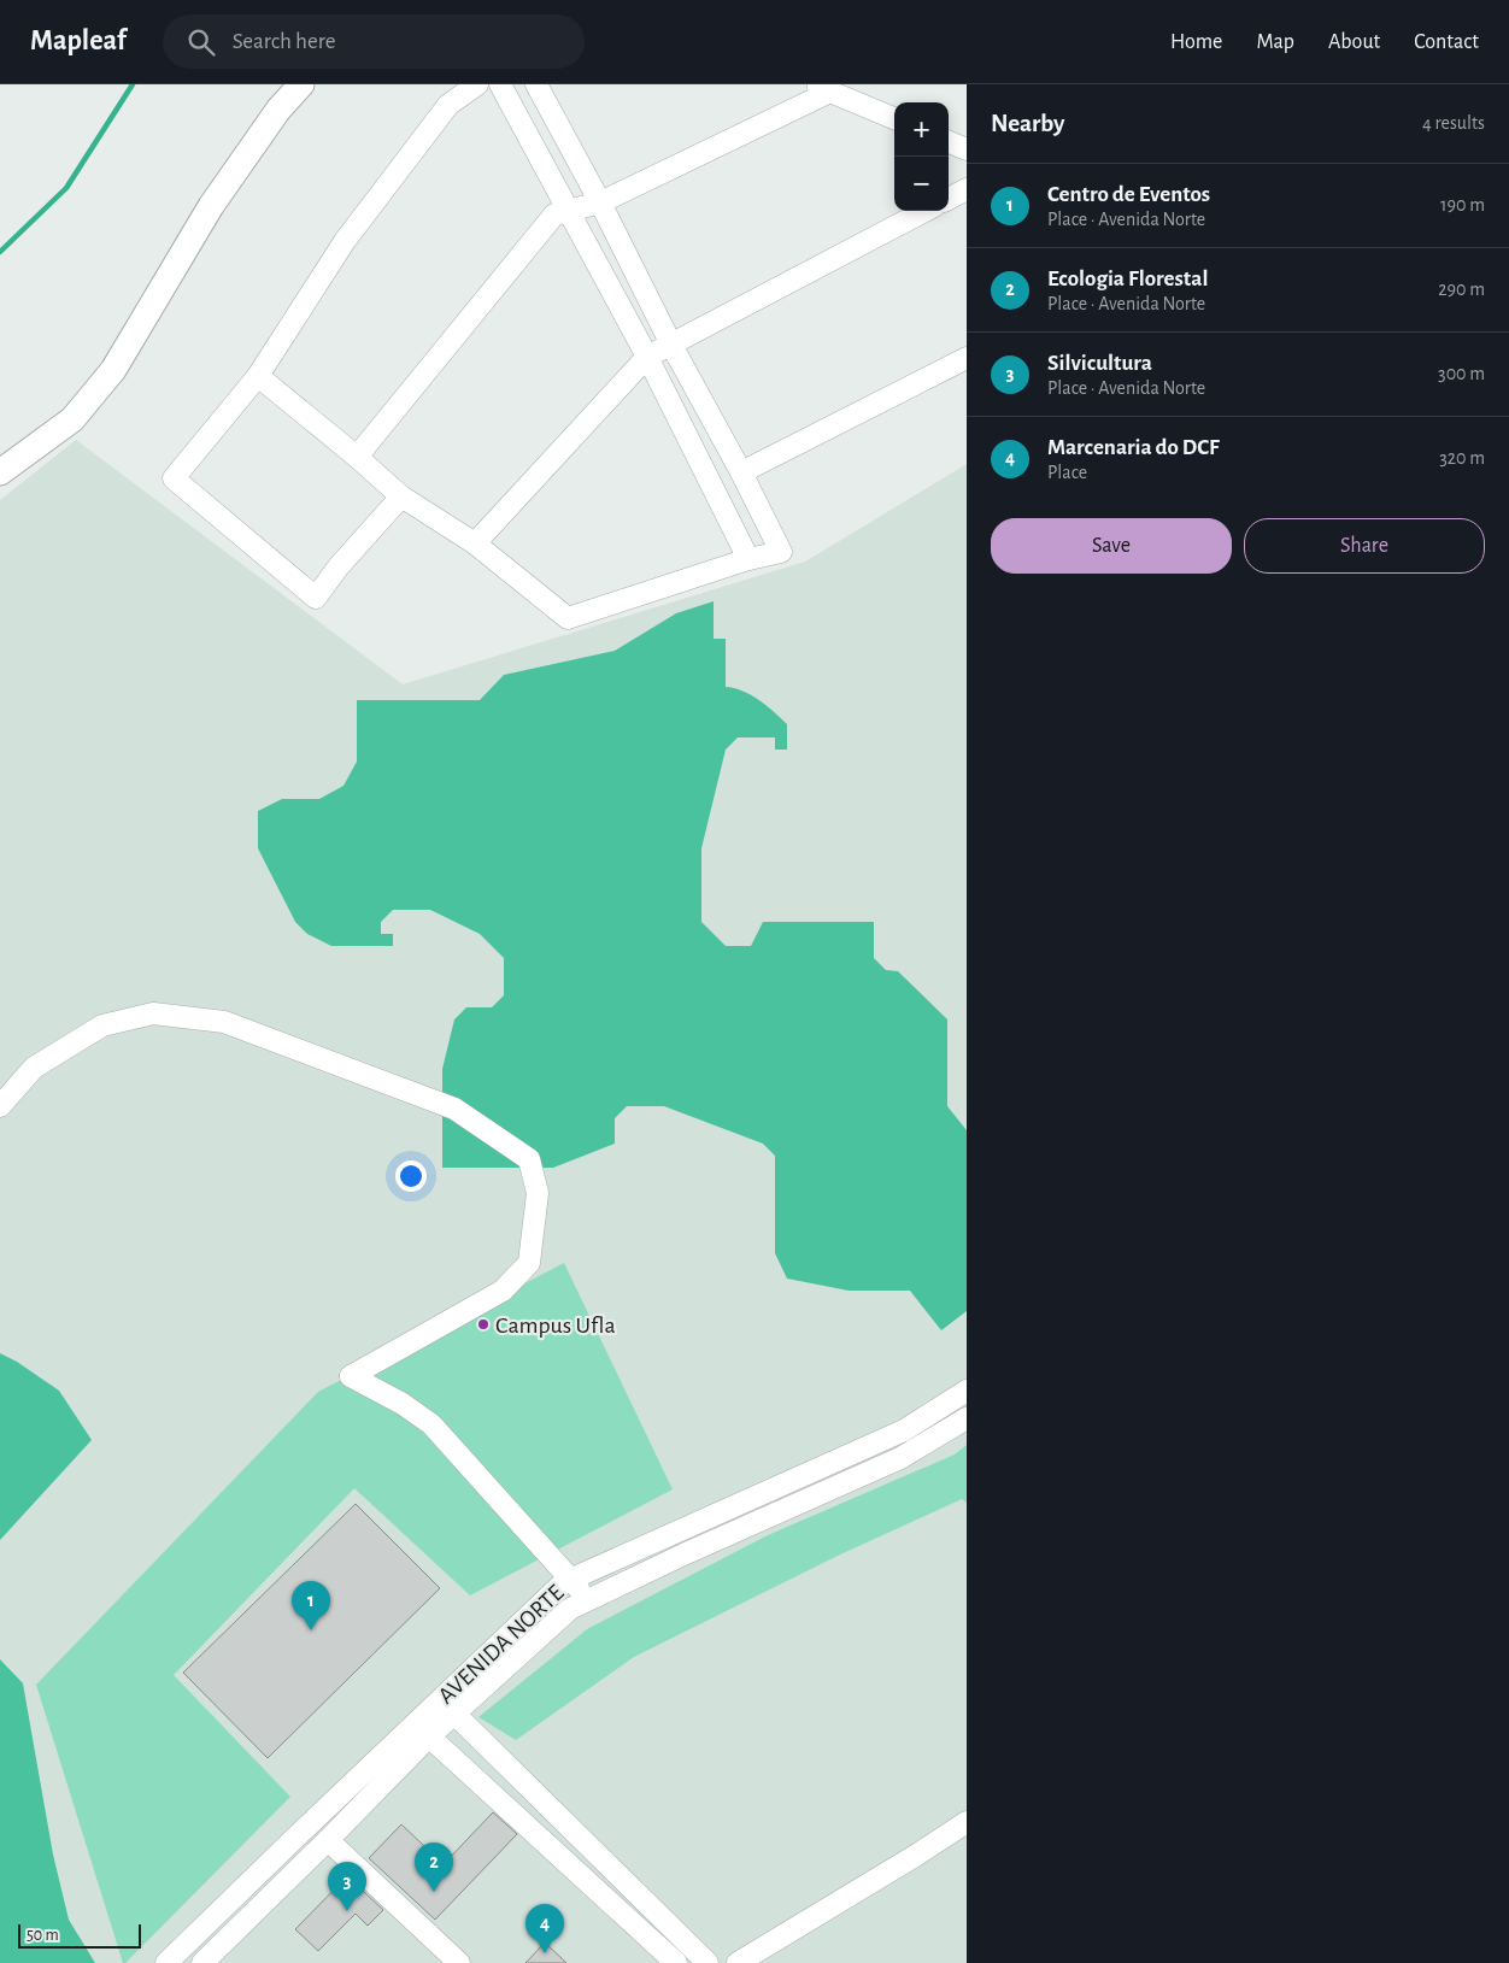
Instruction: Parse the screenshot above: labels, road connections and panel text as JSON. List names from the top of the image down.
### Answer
{
  "streets": {
    "street": ["AVENIDA NORTE"]
  },
  "places": ["Campus Ufla"],
  "scale_bar": "50 m",
  "page": {
    "header": "Mapleaf",
    "search": "Search here",
    "nav": [
      "Home",
      "Map",
      "About",
      "Contact"
    ],
    "heading": ["Nearby", "4 results"],
    "map_buttons": ["+", "−"],
    "list": [
      {
        "mark": "1",
        "name": "Centro de Eventos",
        "note": "Place · Avenida Norte",
        "value": "190 m"
      },
      {
        "mark": "2",
        "name": "Ecologia Florestal",
        "note": "Place · Avenida Norte",
        "value": "290 m"
      },
      {
        "mark": "3",
        "name": "Silvicultura",
        "note": "Place · Avenida Norte",
        "value": "300 m"
      },
      {
        "mark": "4",
        "name": "Marcenaria do DCF",
        "note": "Place",
        "value": "320 m"
      }
    ],
    "buttons": ["Save", "Share"],
    "pins": [
      "1",
      "2",
      "3",
      "4"
    ],
    "scale": "50 m"
  }
}
